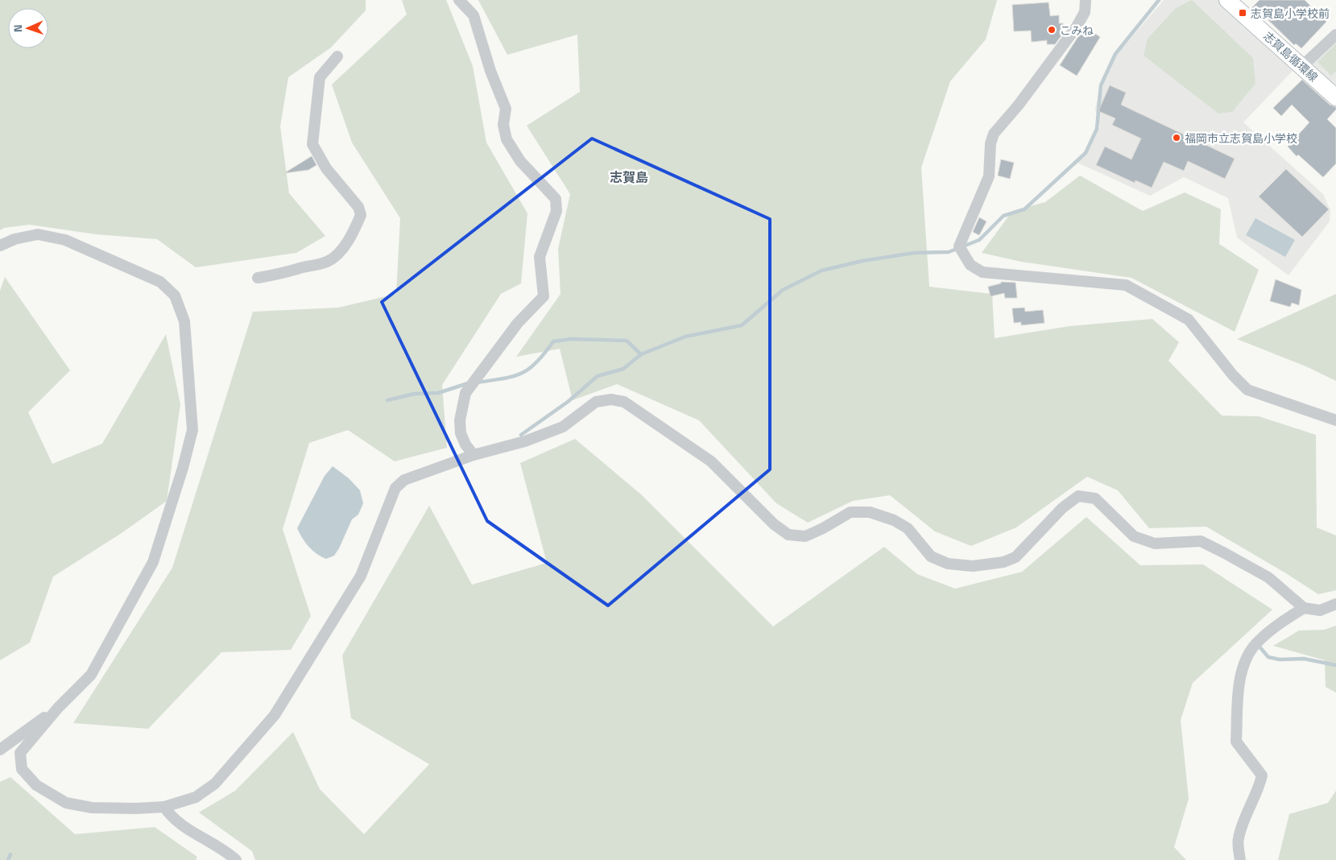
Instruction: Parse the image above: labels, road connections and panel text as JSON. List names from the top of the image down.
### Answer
{
  "streets": {
    "main road": ["志賀島循環線"]
  },
  "districts": ["志賀島"],
  "places": {
    "transit": ["志賀島小学校前"],
    "other": ["こみね", "福岡市立志賀島小学校"]
  },
  "north": "left"
}
